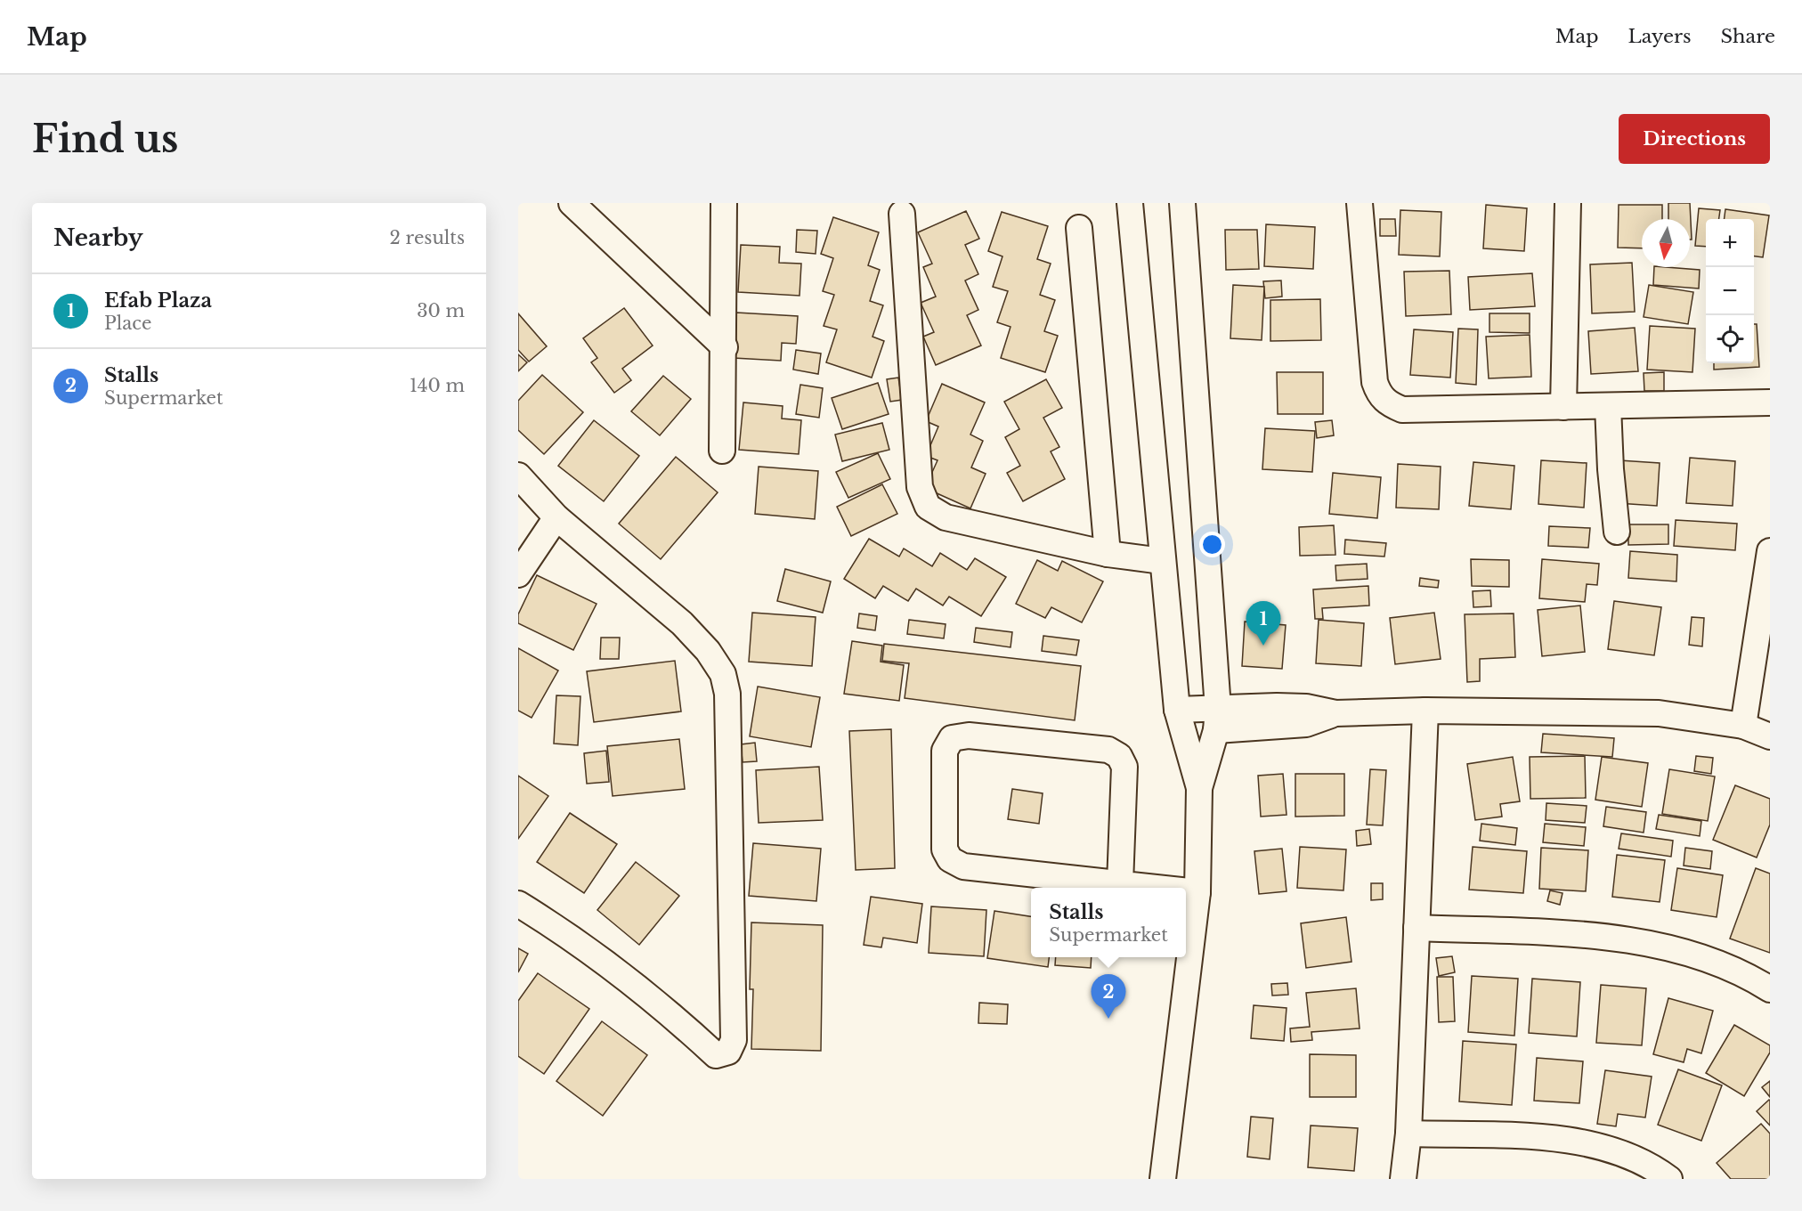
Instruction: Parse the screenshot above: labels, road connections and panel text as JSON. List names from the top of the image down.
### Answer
{
  "north": "bottom",
  "page": {
    "header": "Map",
    "nav": ["Map", "Layers", "Share"],
    "buttons": "Directions",
    "title": "Find us",
    "heading": ["Nearby", "2 results"],
    "map_buttons": ["+", "−"],
    "list": [
      {
        "mark": "1",
        "name": "Efab Plaza",
        "note": "Place",
        "value": "30 m"
      },
      {
        "mark": "2",
        "name": "Stalls",
        "note": "Supermarket",
        "value": "140 m"
      }
    ],
    "pins": ["1", "2"],
    "popup": ["Stalls", "Supermarket"]
  }
}
